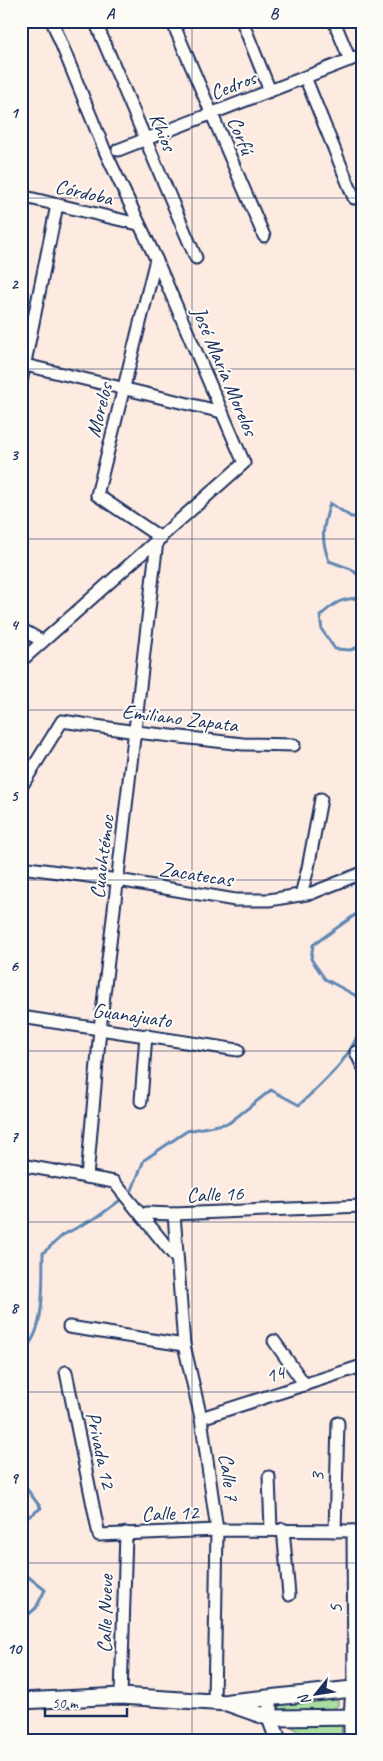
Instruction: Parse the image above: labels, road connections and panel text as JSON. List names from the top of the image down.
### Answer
{
  "streets": {
    "street": [
      "Cedros",
      "Khios",
      "Corfú",
      "Córdoba",
      "José María Morelos",
      "Morelos",
      "Emiliano Zapata",
      "Cuauhtémoc",
      "Zacatecas",
      "Guanajuato",
      "Calle 16",
      "14",
      "Privada 12",
      "Calle 7",
      "3",
      "Calle 12",
      "5",
      "Calle Nueve"
    ]
  },
  "crossings": [
    ["Cedros", "Khios"],
    ["Cedros", "Corfú"],
    ["Córdoba", "José María Morelos"],
    ["José María Morelos", "Morelos"],
    ["José María Morelos", "Cuauhtémoc"],
    ["Morelos", "Cuauhtémoc"],
    ["Emiliano Zapata", "Cuauhtémoc"],
    ["Cuauhtémoc", "Zacatecas"],
    ["Cuauhtémoc", "Guanajuato"],
    ["Calle 16", "Calle 7"],
    ["14", "Calle 7"],
    ["Privada 12", "Calle 12"],
    ["Calle 7", "Calle 12"],
    ["3", "Calle 12"],
    ["Calle 12", "5"],
    ["Calle 12", "Calle Nueve"]
  ],
  "scale_bar": "50 m",
  "north": "bottom left",
  "grid": {
    "columns": ["A", "B"],
    "rows": [
      "1",
      "2",
      "3",
      "4",
      "5",
      "6",
      "7",
      "8",
      "9",
      "10"
    ]
  }
}
